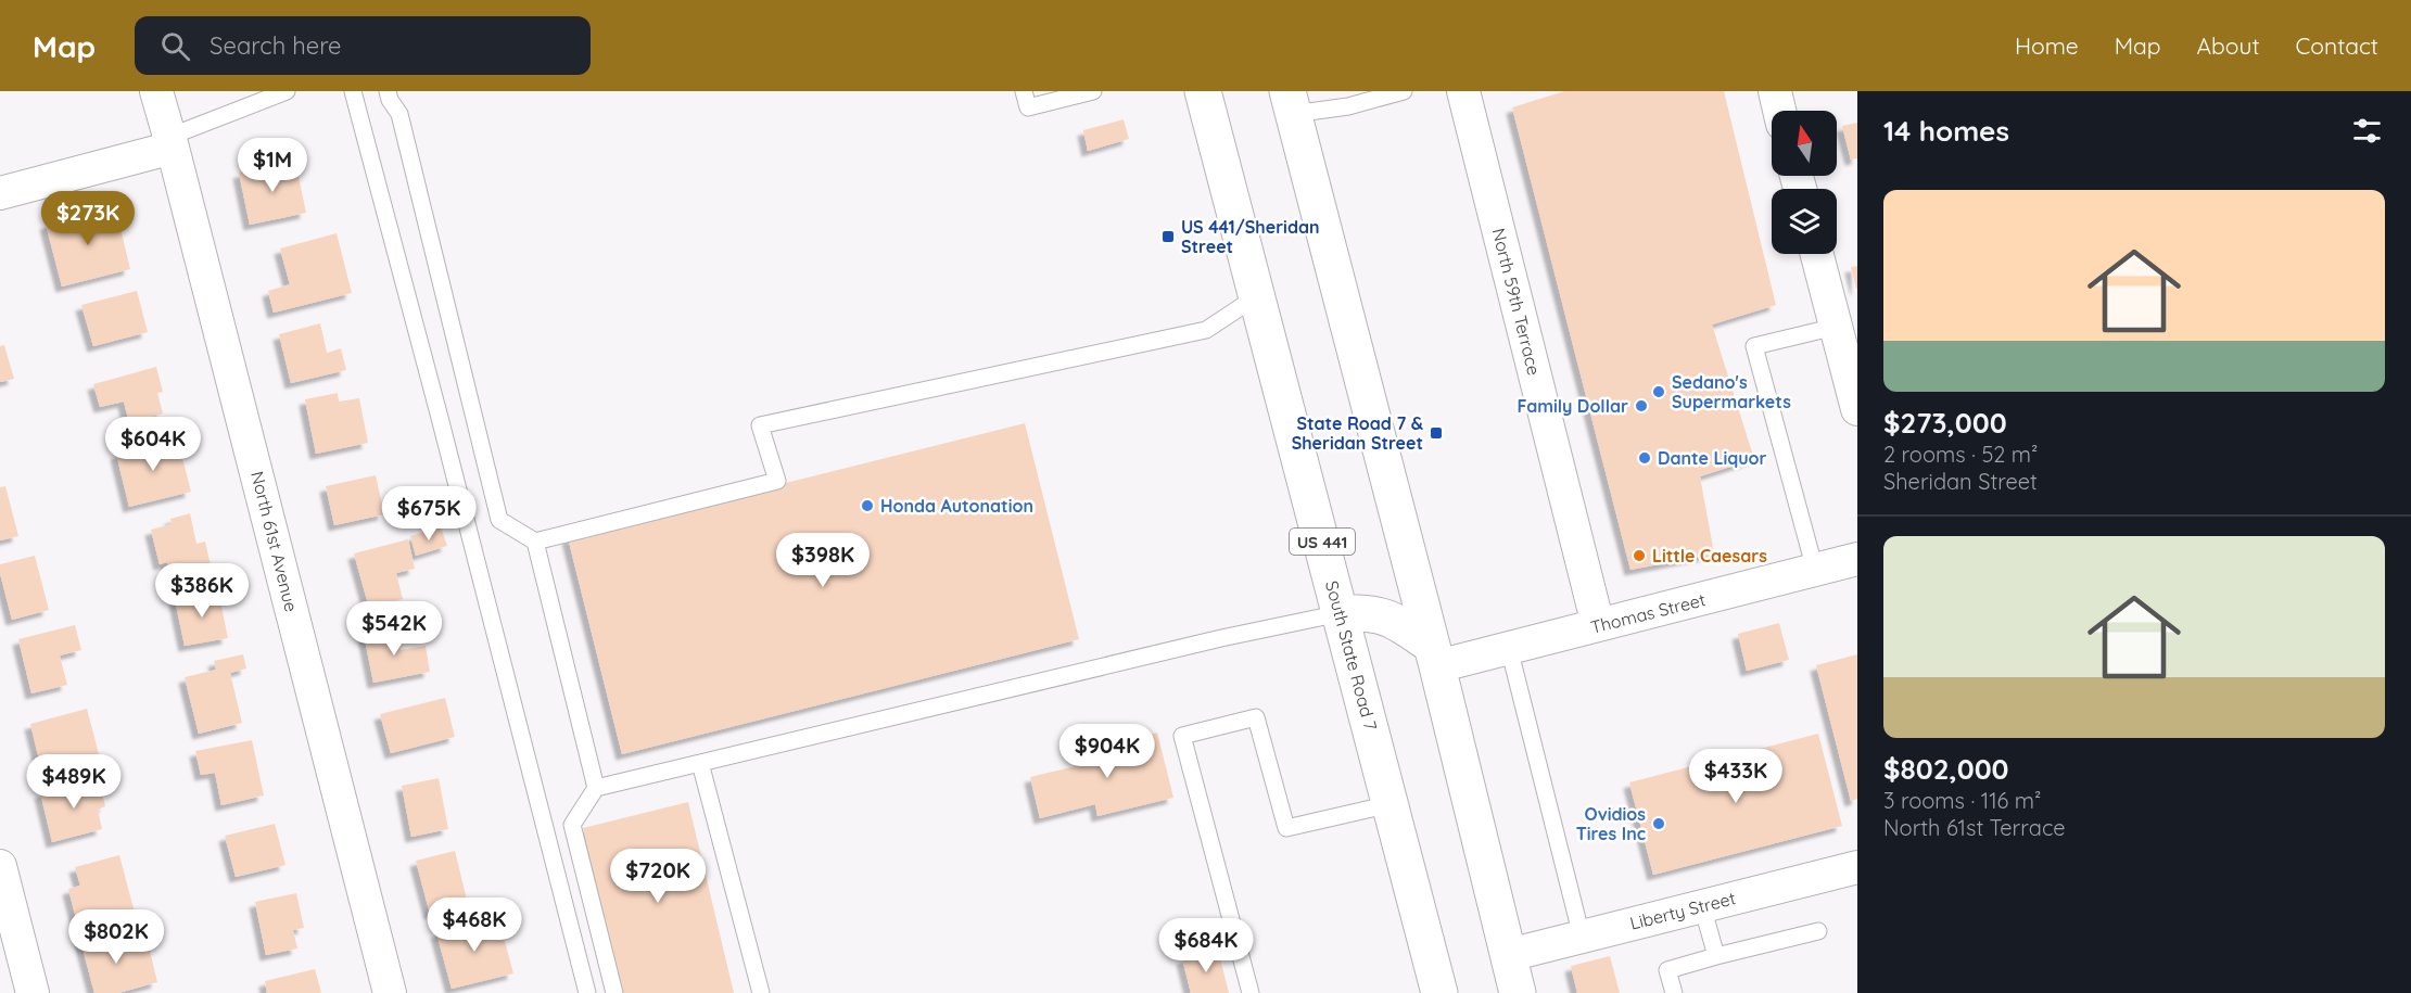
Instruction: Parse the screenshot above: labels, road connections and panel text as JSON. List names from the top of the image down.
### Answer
{
  "streets": {
    "main road": ["US 441", "South State Road 7"],
    "street": [
      "North 59th Terrace",
      "North 61st Avenue",
      "Thomas Street",
      "Liberty Street"
    ]
  },
  "crossings": [
    ["North 59th Terrace", "Thomas Street"]
  ],
  "places": {
    "transit": ["US 441/Sheridan Street", "State Road 7 & Sheridan Street"],
    "other": [
      "Sedano's Supermarkets",
      "Family Dollar",
      "Dante Liquor",
      "Honda Autonation",
      "Little Caesars",
      "Ovidios Tires Inc"
    ]
  },
  "north": "top",
  "page": {
    "header": "Map",
    "search": "Search here",
    "nav": [
      "Home",
      "Map",
      "About",
      "Contact"
    ],
    "heading": "14 homes",
    "price": [
      "$1M",
      "$273K",
      "$604K",
      "$675K",
      "$398K",
      "$386K",
      "$542K",
      "$904K",
      "$433K",
      "$489K",
      "$720K",
      "$468K",
      "$802K",
      "$684K"
    ],
    "list": [
      {
        "name": "$273,000",
        "note": "2 rooms · 52 m² · Sheridan Street"
      },
      {
        "name": "$802,000",
        "note": "3 rooms · 116 m² · North 61st Terrace"
      }
    ]
  }
}
